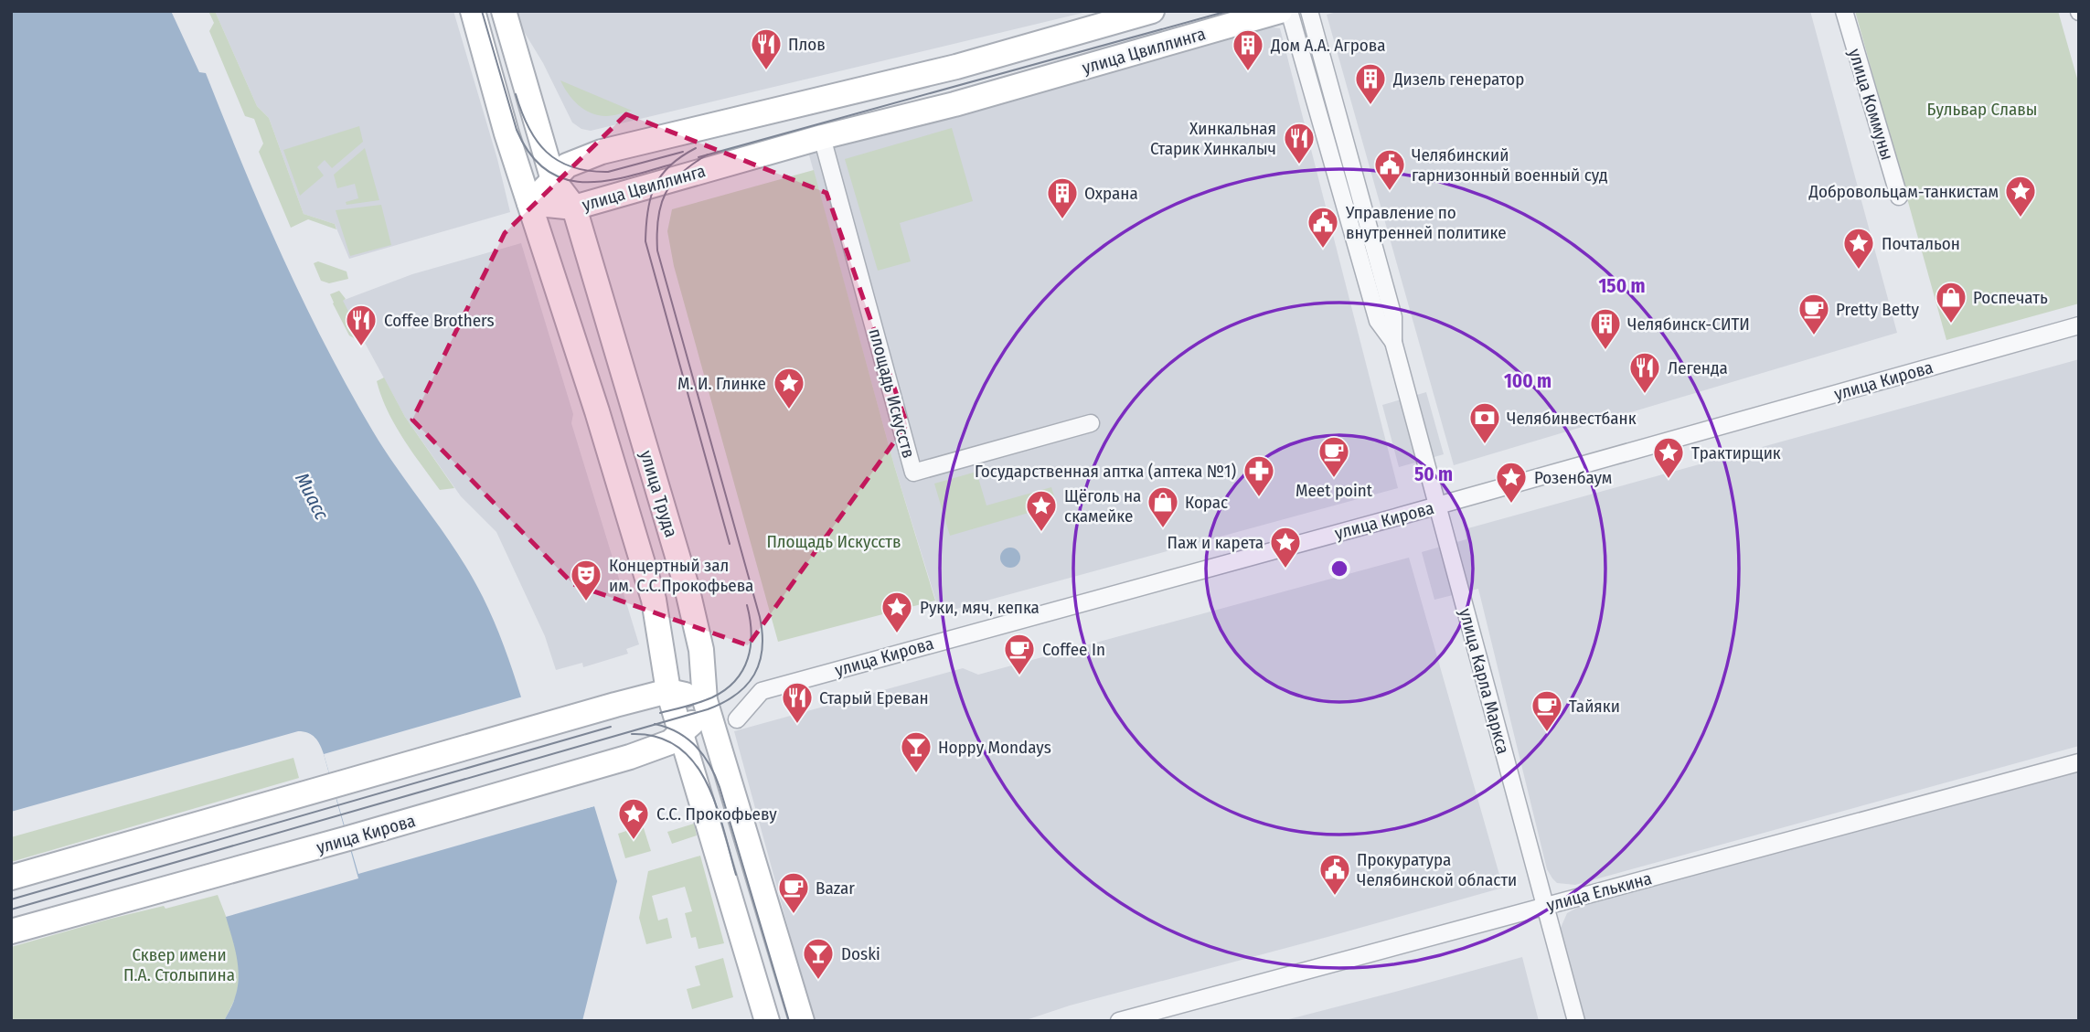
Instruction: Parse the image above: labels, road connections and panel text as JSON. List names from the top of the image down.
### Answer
{
  "streets": {
    "main road": ["улица Цвиллинга", "улица Кирова", "улица Труда"],
    "street": [
      "улица Коммуны",
      "площадь Искусств",
      "улица Карла Маркса",
      "улица Елькина"
    ]
  },
  "crossings": [
    ["улица Цвиллинга", "площадь Искусств"],
    ["улица Цвиллинга", "улица Труда"],
    ["улица Кирова", "улица Труда"],
    ["улица Кирова", "улица Карла Маркса"],
    ["улица Карла Маркса", "улица Елькина"]
  ],
  "water": ["Миасс"],
  "parks": ["Бульвар Славы", "Площадь Искусств", "Сквер имени П.А. Столыпина"],
  "places": {
    "restaurant": [
      "Плов",
      "Хинкальная Старик Хинкалыч",
      "Coffee Brothers",
      "Легенда",
      "Старый Ереван"
    ],
    "building": [
      "Дом А.А. Агрова",
      "Дизель генератор",
      "Охрана",
      "Челябинск-СИТИ"
    ],
    "public building": ["Челябинский гарнизонный военный суд", "Управление по внутренней политике", "Прокуратура Челябинской области"],
    "place": [
      "Добровольцам-танкистам",
      "Почтальон",
      "М. И. Глинке",
      "Трактирщик",
      "Розенбаум",
      "Щёголь на скамейке",
      "Паж и карета",
      "Руки, мяч, кепка",
      "С.С. Прокофьеву"
    ],
    "shop": ["Роспечать", "Корас"],
    "cafe": [
      "Pretty Betty",
      "Meet point",
      "Coffee In",
      "Тайяки",
      "Bazar"
    ],
    "bank": ["Челябинвестбанк"],
    "pharmacy": ["Государственная аптка (аптека №1)"],
    "theatre": ["Концертный зал им. С.С.Прокофьева"],
    "bar": ["Hoppy Mondays", "Doski"]
  },
  "rings": ["150 m", "100 m", "50 m"]
}
